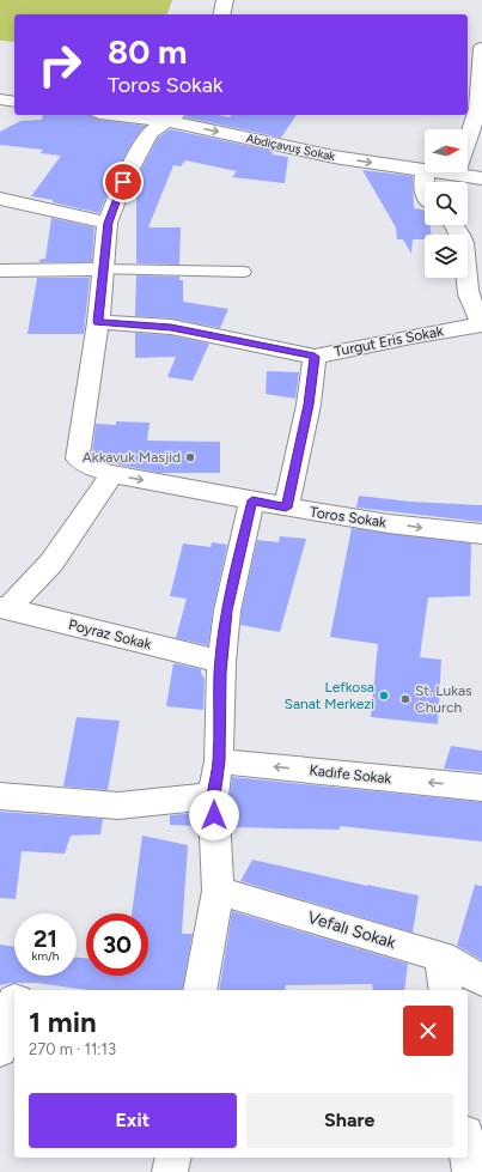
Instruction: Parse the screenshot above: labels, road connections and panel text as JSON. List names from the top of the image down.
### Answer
{
  "streets": {
    "street": [
      "Abdiçavuş Sokak",
      "Turgut Eris Sokak",
      "Toros Sokak",
      "Poyraz Sokak",
      "Kadıfe Sokak",
      "Vefalı Sokak"
    ]
  },
  "crossings": [
    ["Turgut Eris Sokak", "Toros Sokak"]
  ],
  "one_way": ["Abdiçavuş Sokak", "Toros Sokak", "Kadıfe Sokak"],
  "places": ["Akkavuk Masjid", "Lefkosa Sanat Merkezi", "St. Lukas Church"],
  "north": "right",
  "page": {
    "turn": ["80 m", "Toros Sokak"],
    "speed": "21 km/h",
    "limit": "30",
    "heading": ["1 min", "270 m · 11:13"],
    "buttons": ["Exit", "Share"]
  }
}
